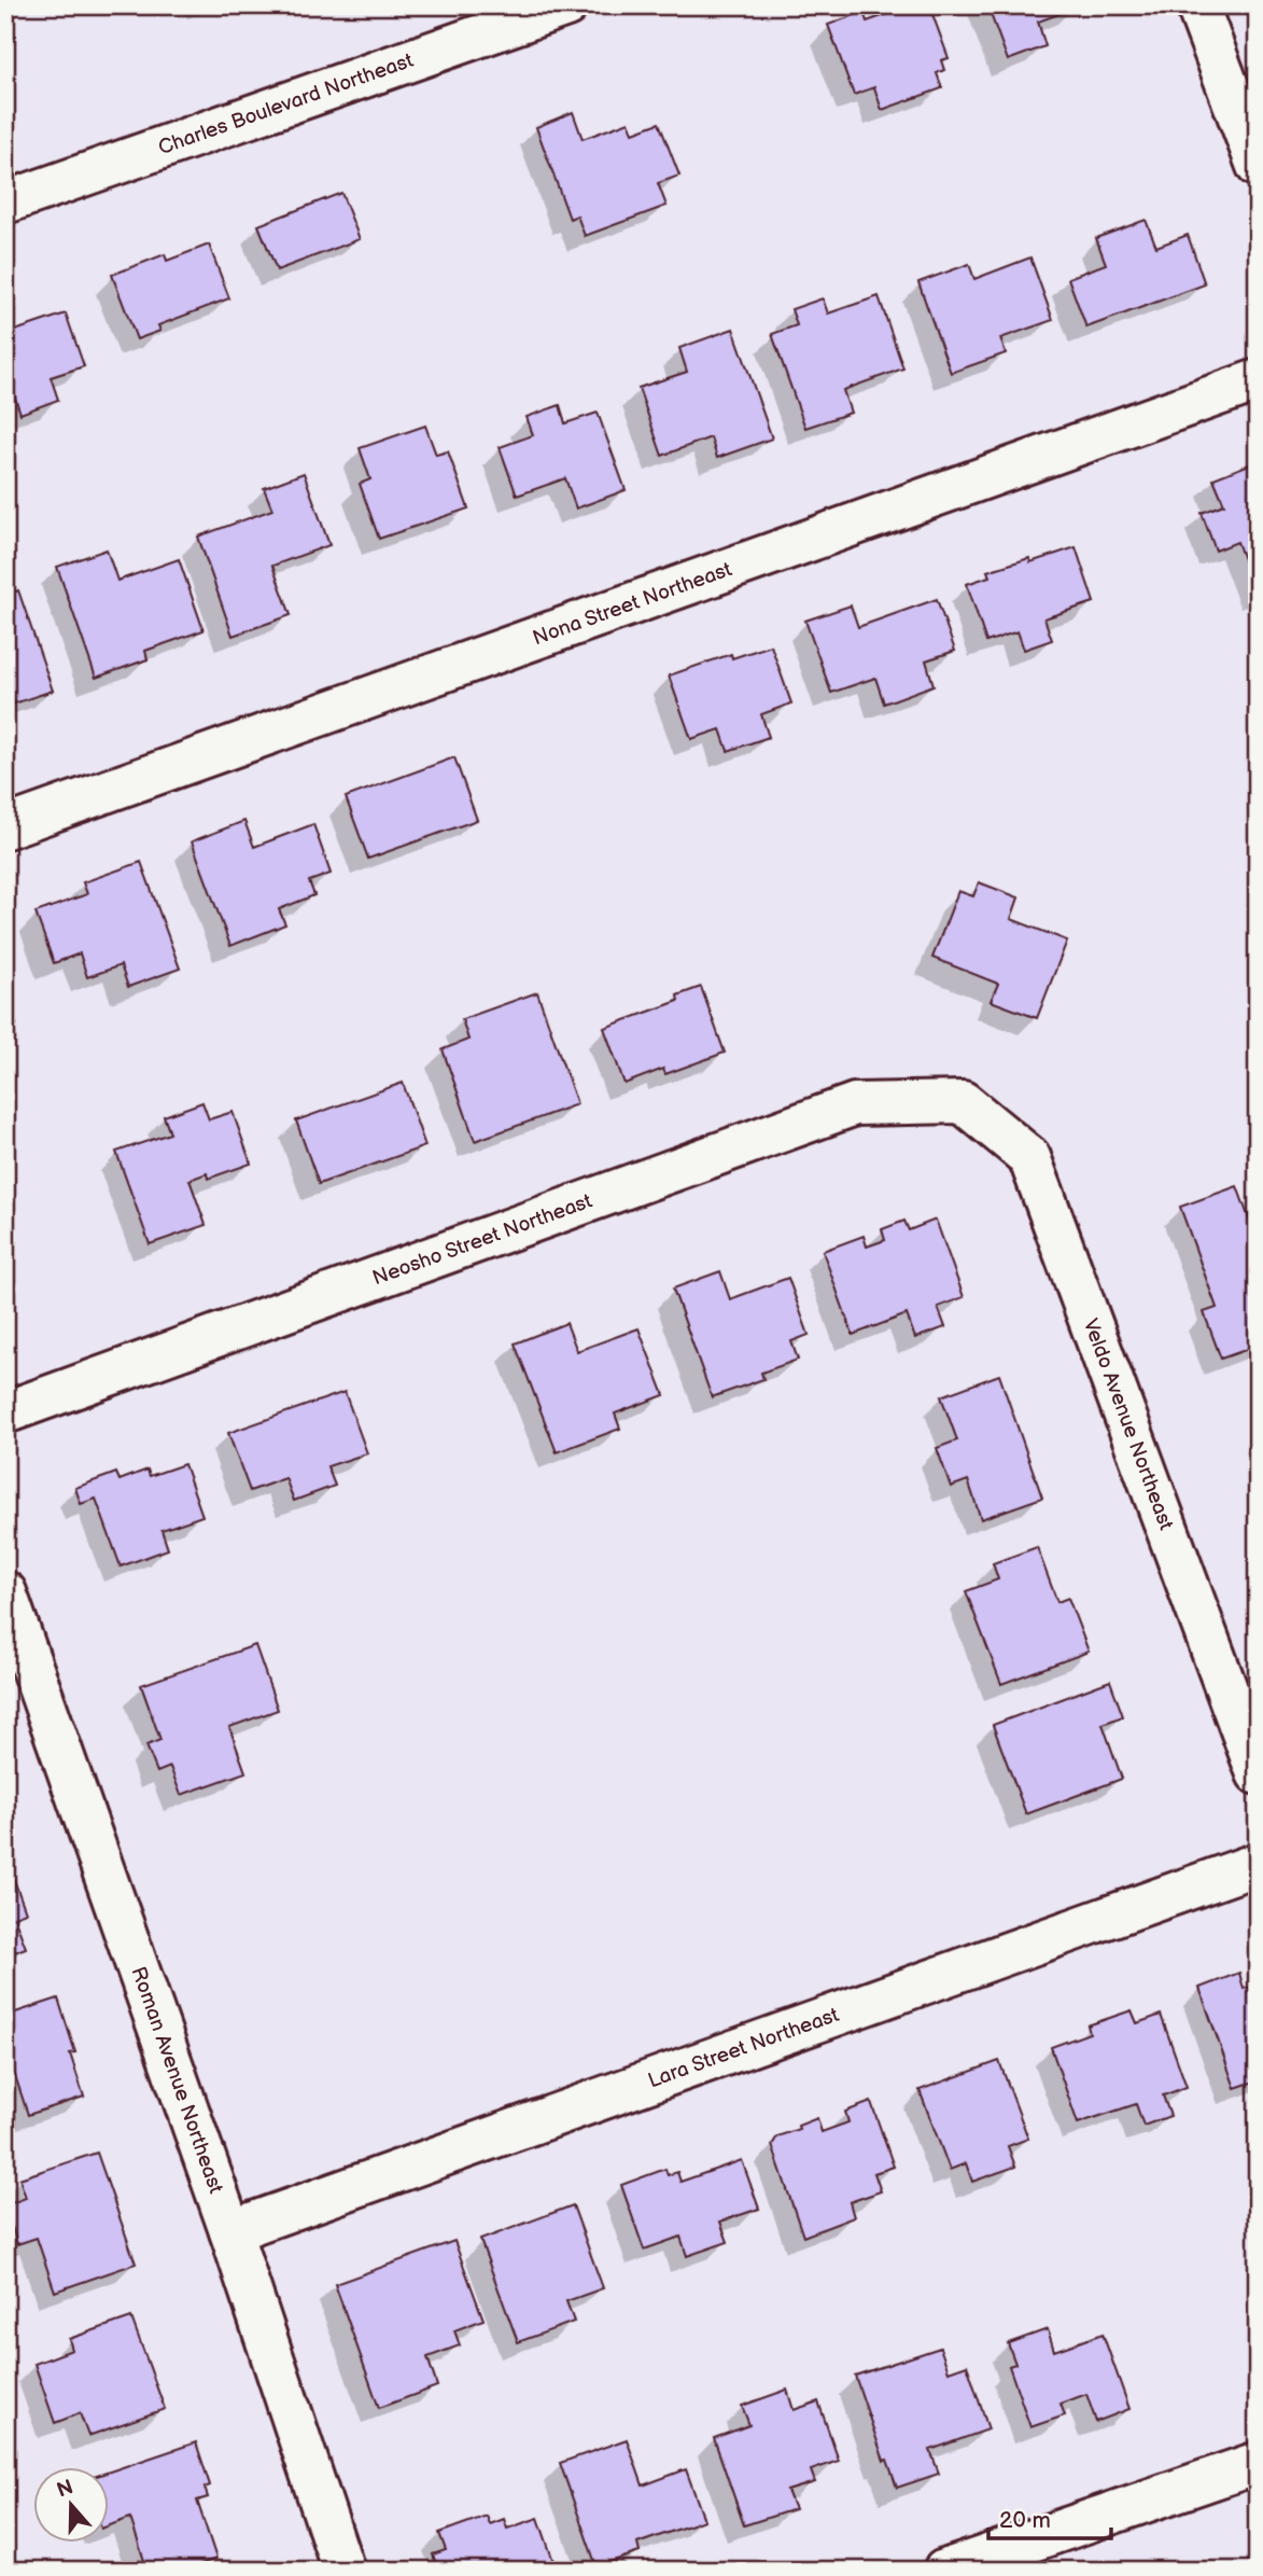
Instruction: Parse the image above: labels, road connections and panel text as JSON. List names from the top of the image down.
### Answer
{
  "streets": {
    "street": [
      "Charles Boulevard Northeast",
      "Nona Street Northeast",
      "Neosho Street Northeast",
      "Veldo Avenue Northeast",
      "Lara Street Northeast",
      "Roman Avenue Northeast"
    ]
  },
  "crossings": [
    ["Neosho Street Northeast", "Veldo Avenue Northeast"],
    ["Lara Street Northeast", "Roman Avenue Northeast"]
  ],
  "scale_bar": "20 m",
  "north": "top"
}
